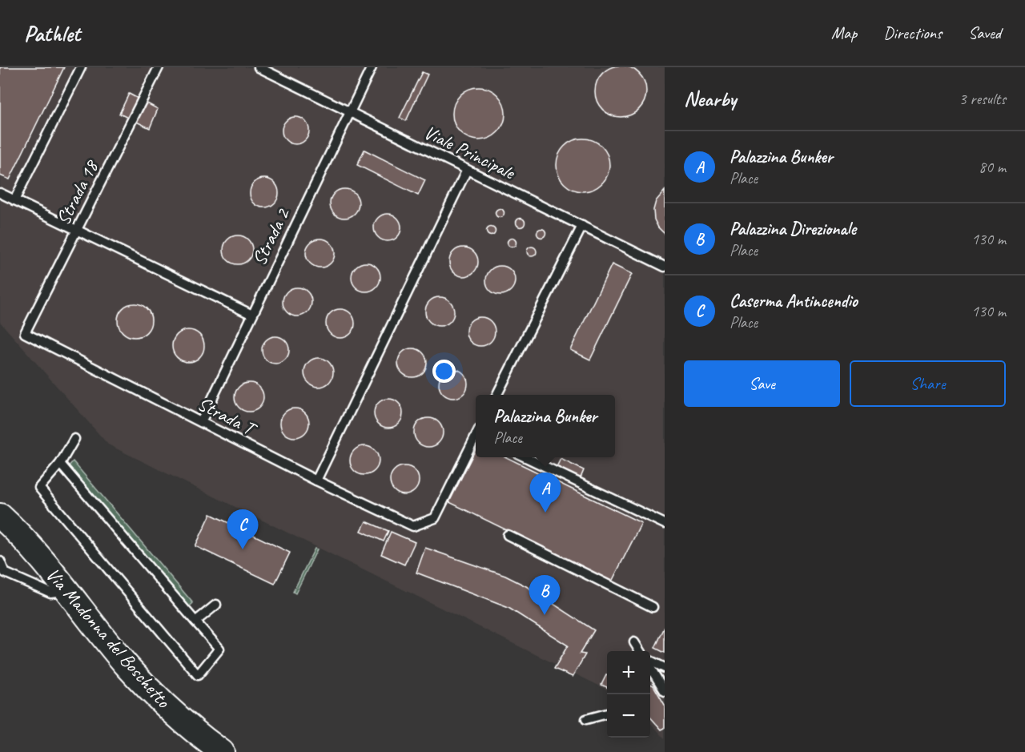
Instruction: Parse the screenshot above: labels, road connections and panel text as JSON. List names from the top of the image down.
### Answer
{
  "streets": {
    "main road": ["Via Madonna del Boschetto"],
    "lane": [
      "Viale Principale",
      "Strada 18",
      "Strada 2",
      "Strada T"
    ]
  },
  "crossings": [
    ["Viale Principale", "Strada 2"],
    ["Strada 18", "Strada T"],
    ["Strada 2", "Strada T"]
  ],
  "page": {
    "header": "Pathlet",
    "nav": ["Map", "Directions", "Saved"],
    "heading": ["Nearby", "3 results"],
    "list": [
      {
        "mark": "A",
        "name": "Palazzina Bunker",
        "note": "Place",
        "value": "80 m"
      },
      {
        "mark": "B",
        "name": "Palazzina Direzionale",
        "note": "Place",
        "value": "130 m"
      },
      {
        "mark": "C",
        "name": "Caserma Antincendio",
        "note": "Place",
        "value": "130 m"
      }
    ],
    "buttons": ["Save", "Share"],
    "popup": ["Palazzina Bunker", "Place"],
    "pins": ["A", "C", "B"],
    "map_buttons": ["+", "−"]
  }
}
